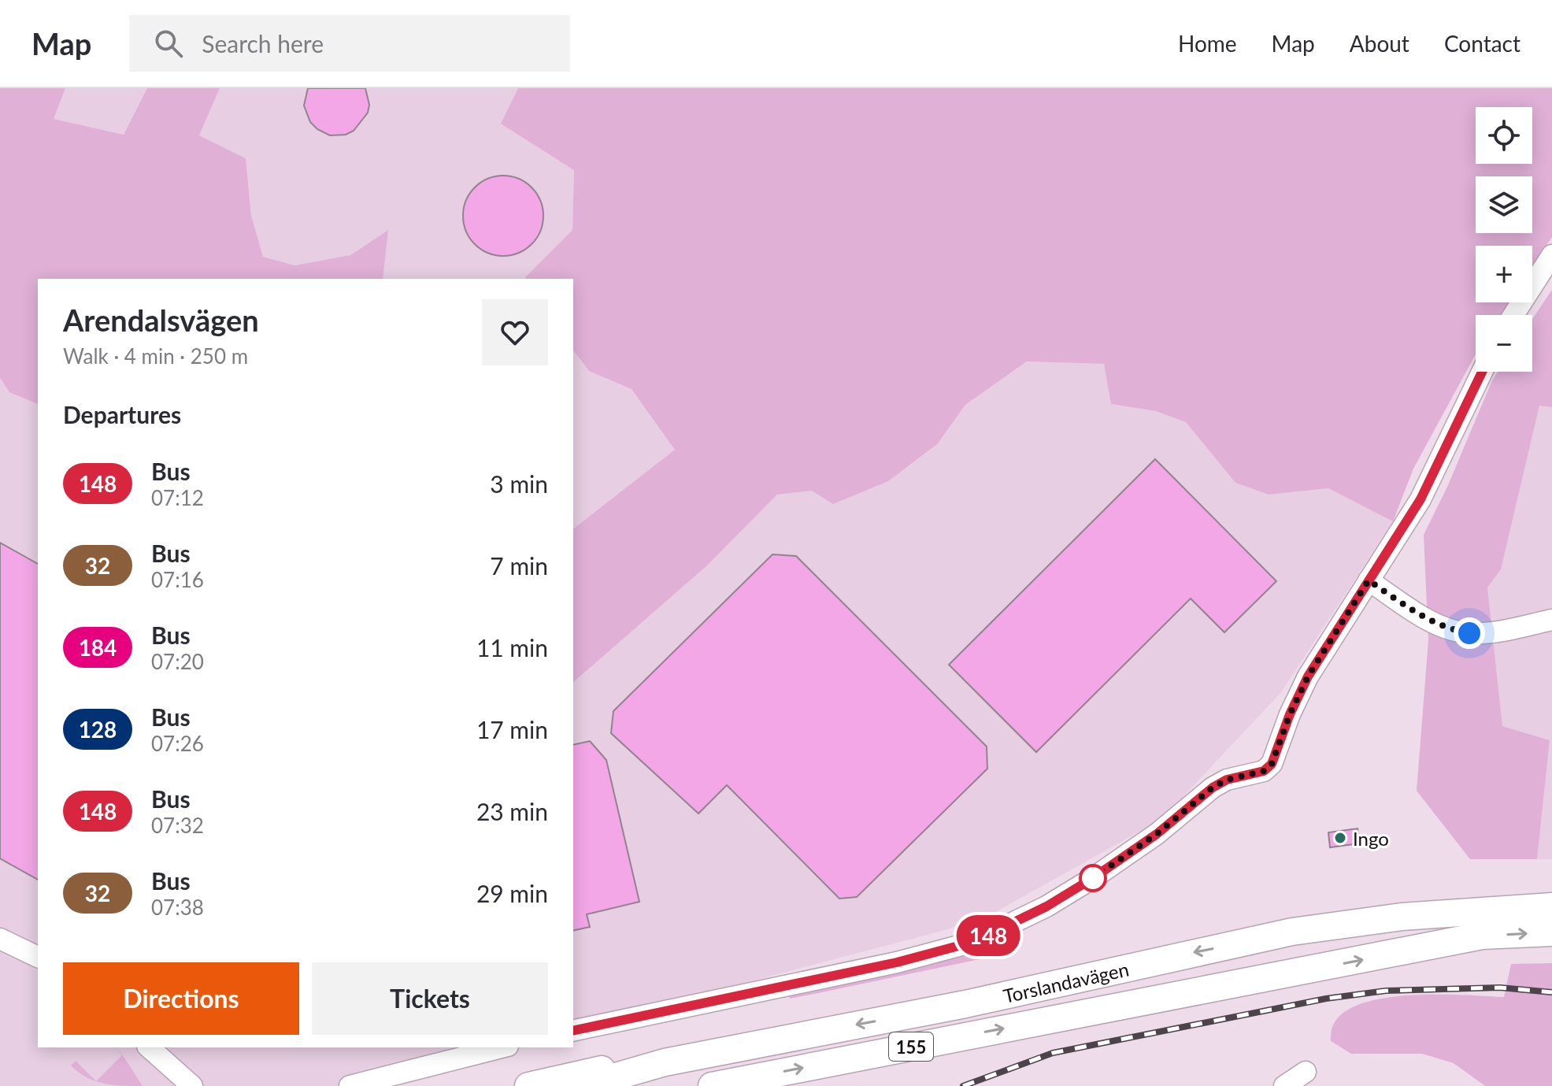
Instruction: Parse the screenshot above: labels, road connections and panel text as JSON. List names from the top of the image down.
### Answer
{
  "streets": {
    "main road": ["Torslandavägen", "155"]
  },
  "places": ["Ingo"],
  "lines": ["bus line 148"],
  "page": {
    "header": "Map",
    "search": "Search here",
    "nav": [
      "Home",
      "Map",
      "About",
      "Contact"
    ],
    "on_map": "148",
    "map_buttons": ["+", "−"],
    "heading": [
      ["Arendalsvägen", "Walk · 4 min · 250 m"],
      "Departures"
    ],
    "list": [
      {
        "mark": "148",
        "name": "Bus",
        "note": "07:12",
        "value": "3 min"
      },
      {
        "mark": "32",
        "name": "Bus",
        "note": "07:16",
        "value": "7 min"
      },
      {
        "mark": "184",
        "name": "Bus",
        "note": "07:20",
        "value": "11 min"
      },
      {
        "mark": "128",
        "name": "Bus",
        "note": "07:26",
        "value": "17 min"
      },
      {
        "mark": "148",
        "name": "Bus",
        "note": "07:32",
        "value": "23 min"
      },
      {
        "mark": "32",
        "name": "Bus",
        "note": "07:38",
        "value": "29 min"
      }
    ],
    "buttons": ["Directions", "Tickets"]
  }
}
